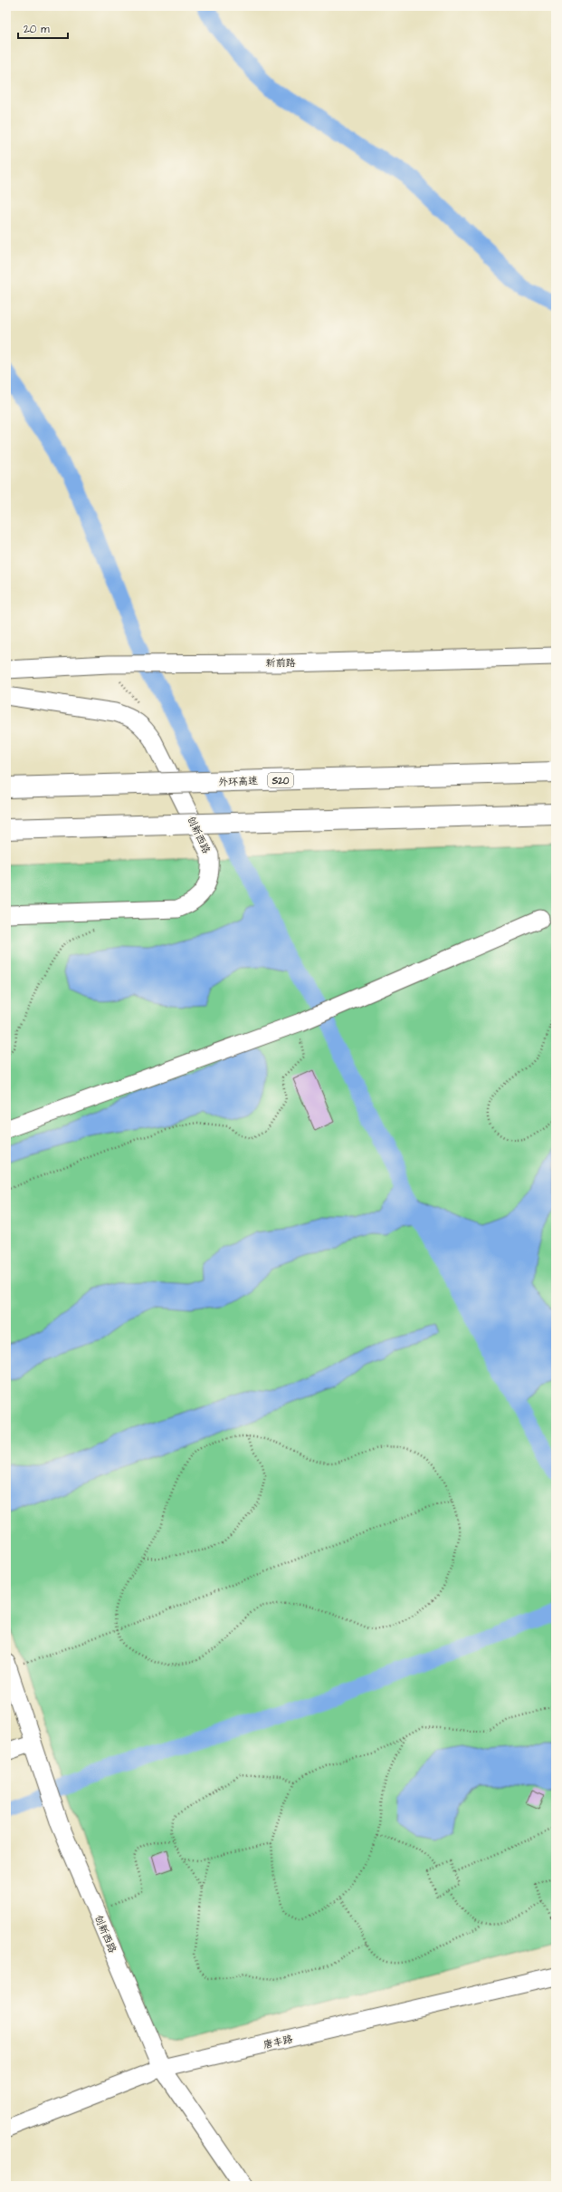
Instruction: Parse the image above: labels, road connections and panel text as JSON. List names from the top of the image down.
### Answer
{
  "streets": {
    "highway": ["S20", "外环高速"],
    "street": ["新前路", "创新西路", "唐丰路"]
  },
  "crossings": [
    ["创新西路", "唐丰路"]
  ],
  "scale_bar": "20 m"
}
